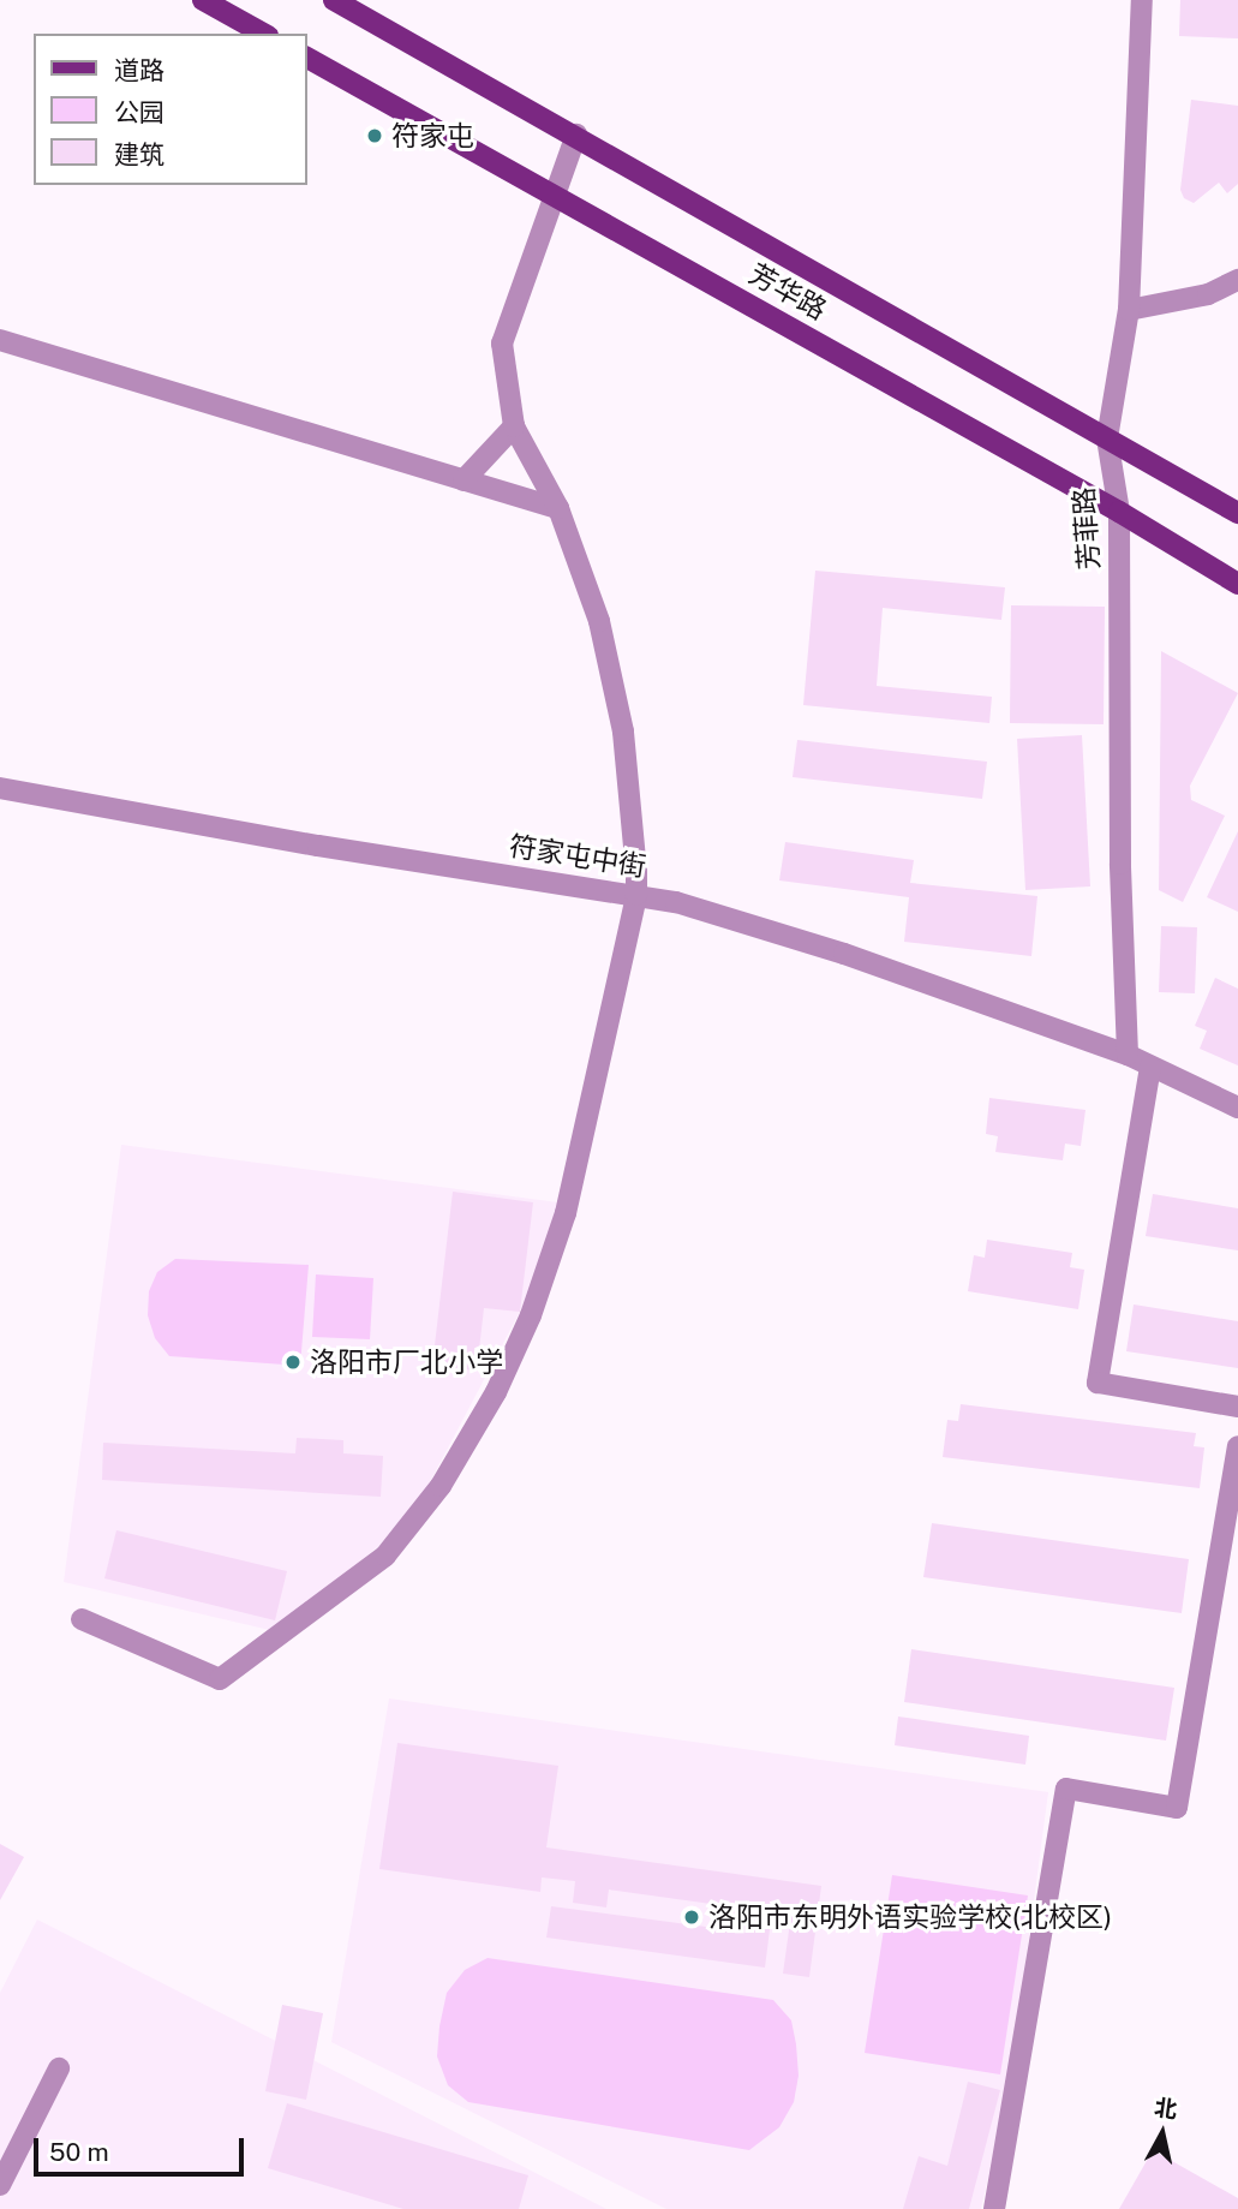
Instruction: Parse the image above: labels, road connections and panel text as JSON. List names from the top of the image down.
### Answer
{
  "streets": {
    "main road": ["芳华路"],
    "street": ["芳菲路", "符家屯中街"]
  },
  "crossings": [
    ["芳华路", "芳菲路"],
    ["芳菲路", "符家屯中街"]
  ],
  "places": ["符家屯", "洛阳市厂北小学", "洛阳市东明外语实验学校(北校区)"],
  "legend": ["道路", "公园", "建筑"],
  "scale_bar": "50 m",
  "north": "top"
}
